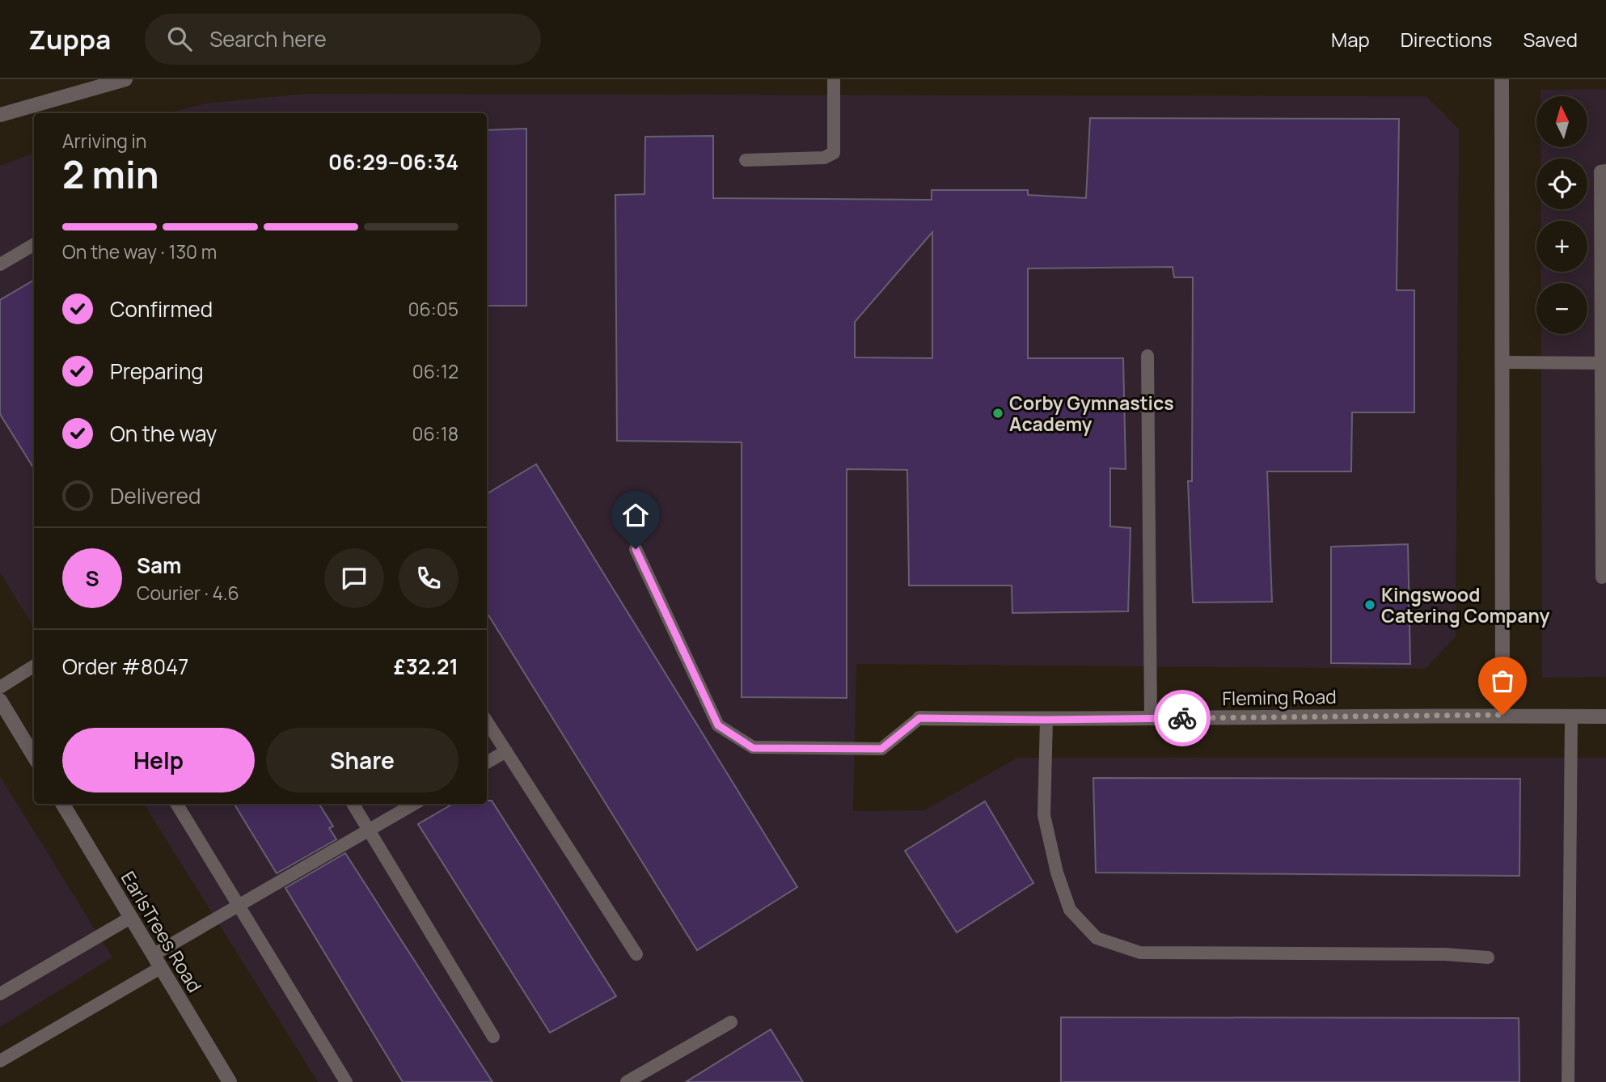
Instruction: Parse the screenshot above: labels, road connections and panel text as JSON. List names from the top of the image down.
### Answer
{
  "streets": {
    "street": ["Fleming Road", "EarlsTrees Road"]
  },
  "places": ["Corby Gymnastics Academy", "Kingswood Catering Company"],
  "north": "top",
  "page": {
    "header": "Zuppa",
    "search": "Search here",
    "nav": ["Map", "Directions", "Saved"],
    "map_buttons": ["+", "−"],
    "heading": ["2 min", "Arriving in", "06:29–06:34"],
    "panel": [
      "Sam",
      "Courier · 4.6",
      "Order #8047",
      "£32.21"
    ],
    "bar": "On the way · 130 m",
    "list": [
      ["Confirmed", "06:05"],
      ["Preparing", "06:12"],
      ["On the way", "06:18"],
      "Delivered"
    ],
    "round": "S",
    "buttons": ["Help", "Share"]
  }
}
